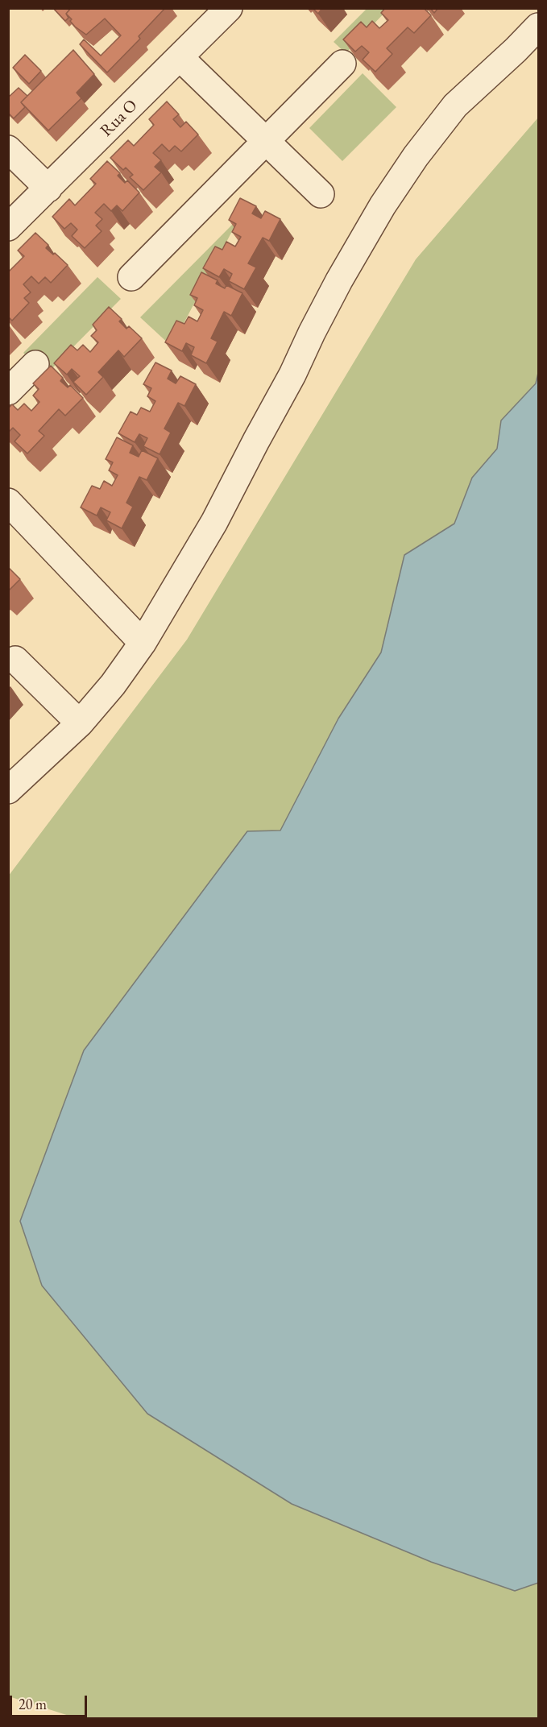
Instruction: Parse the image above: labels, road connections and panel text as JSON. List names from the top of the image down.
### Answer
{
  "streets": {
    "street": ["Rua O"]
  },
  "scale_bar": "20 m"
}
